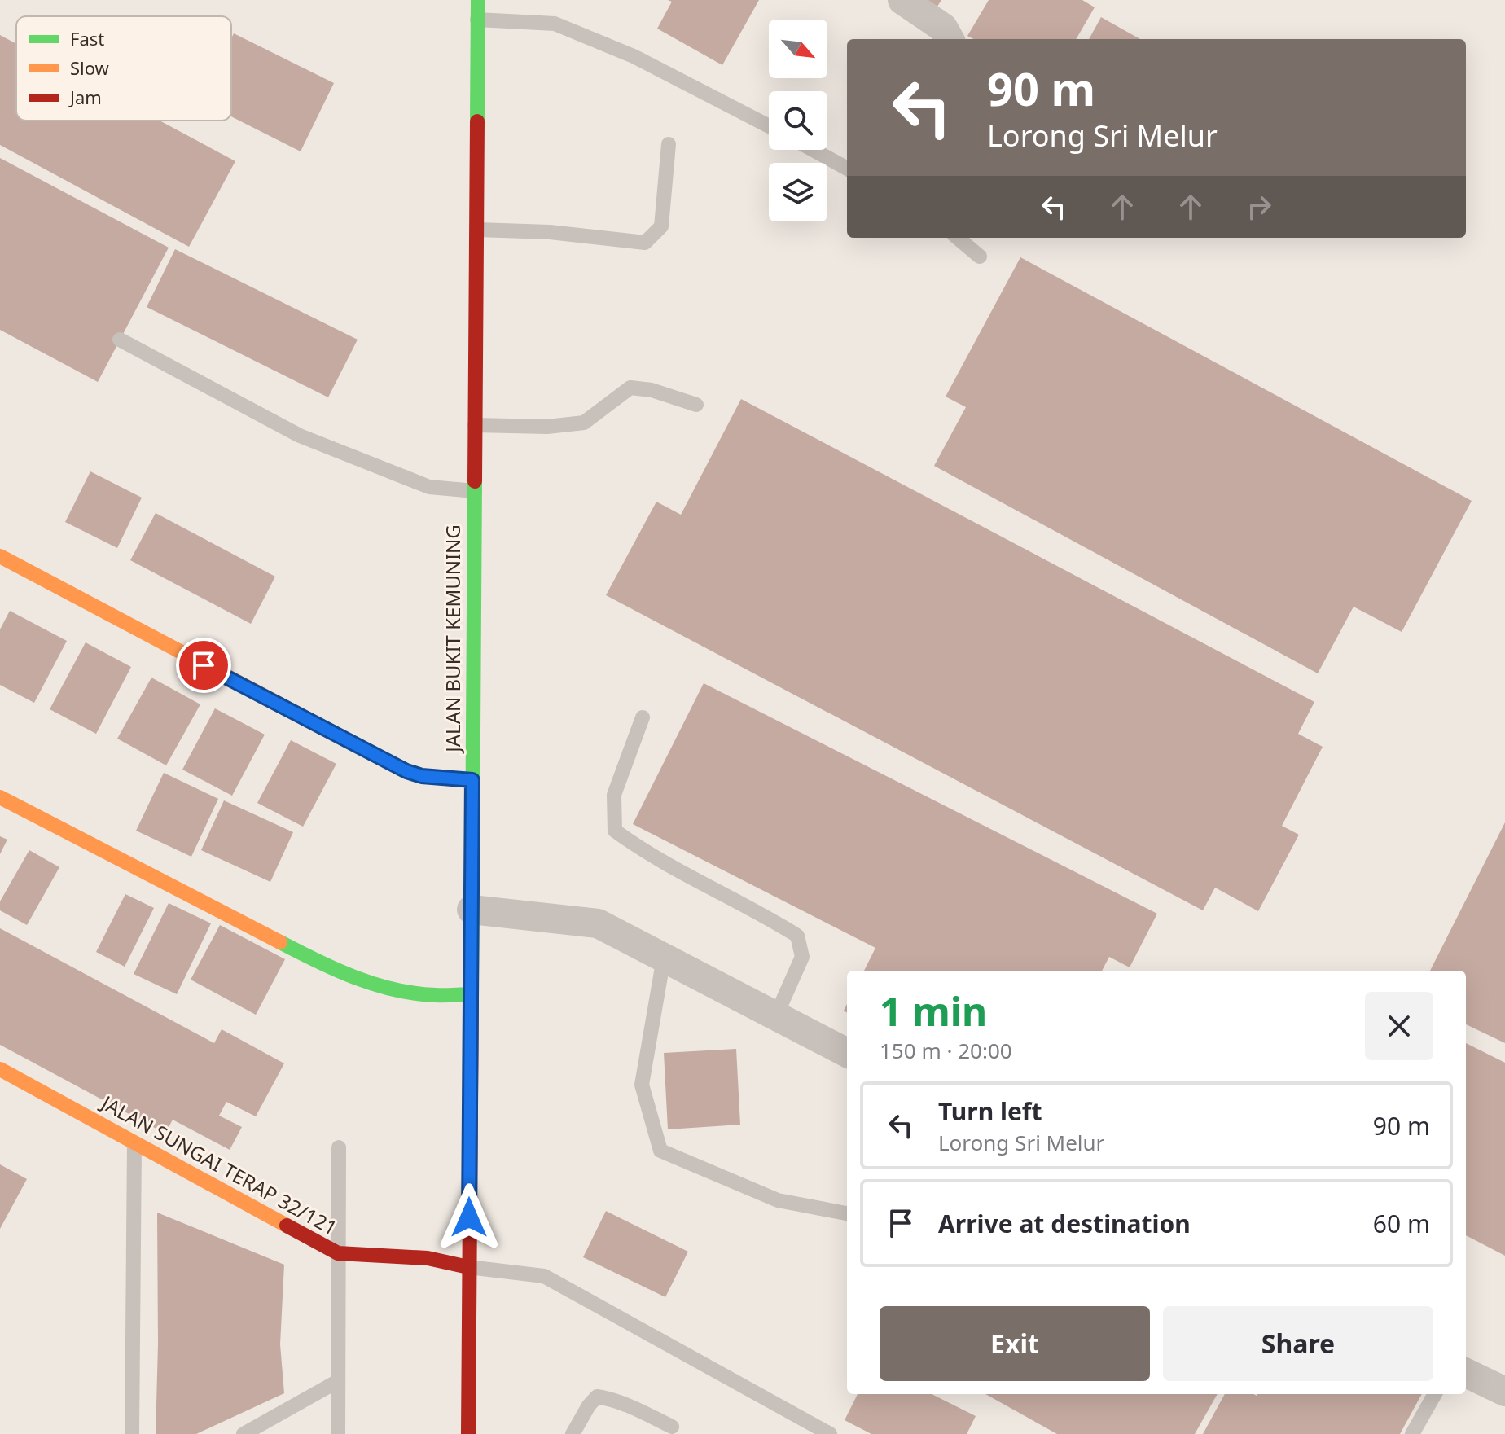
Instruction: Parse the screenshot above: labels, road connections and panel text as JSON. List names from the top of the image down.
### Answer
{
  "streets": {
    "street": ["JALAN BUKIT KEMUNING", "JALAN SUNGAI TERAP 32/121"]
  },
  "crossings": [
    ["JALAN BUKIT KEMUNING", "JALAN SUNGAI TERAP 32/121"]
  ],
  "legend": ["Fast", "Slow", "Jam"],
  "north": "bottom right",
  "page": {
    "turn": ["90 m", "Lorong Sri Melur"],
    "heading": ["1 min", "150 m · 20:00"],
    "list": [
      {
        "name": "Turn left",
        "note": "Lorong Sri Melur",
        "value": "90 m"
      },
      {
        "name": "Arrive at destination",
        "value": "60 m"
      }
    ],
    "buttons": ["Exit", "Share"]
  }
}
